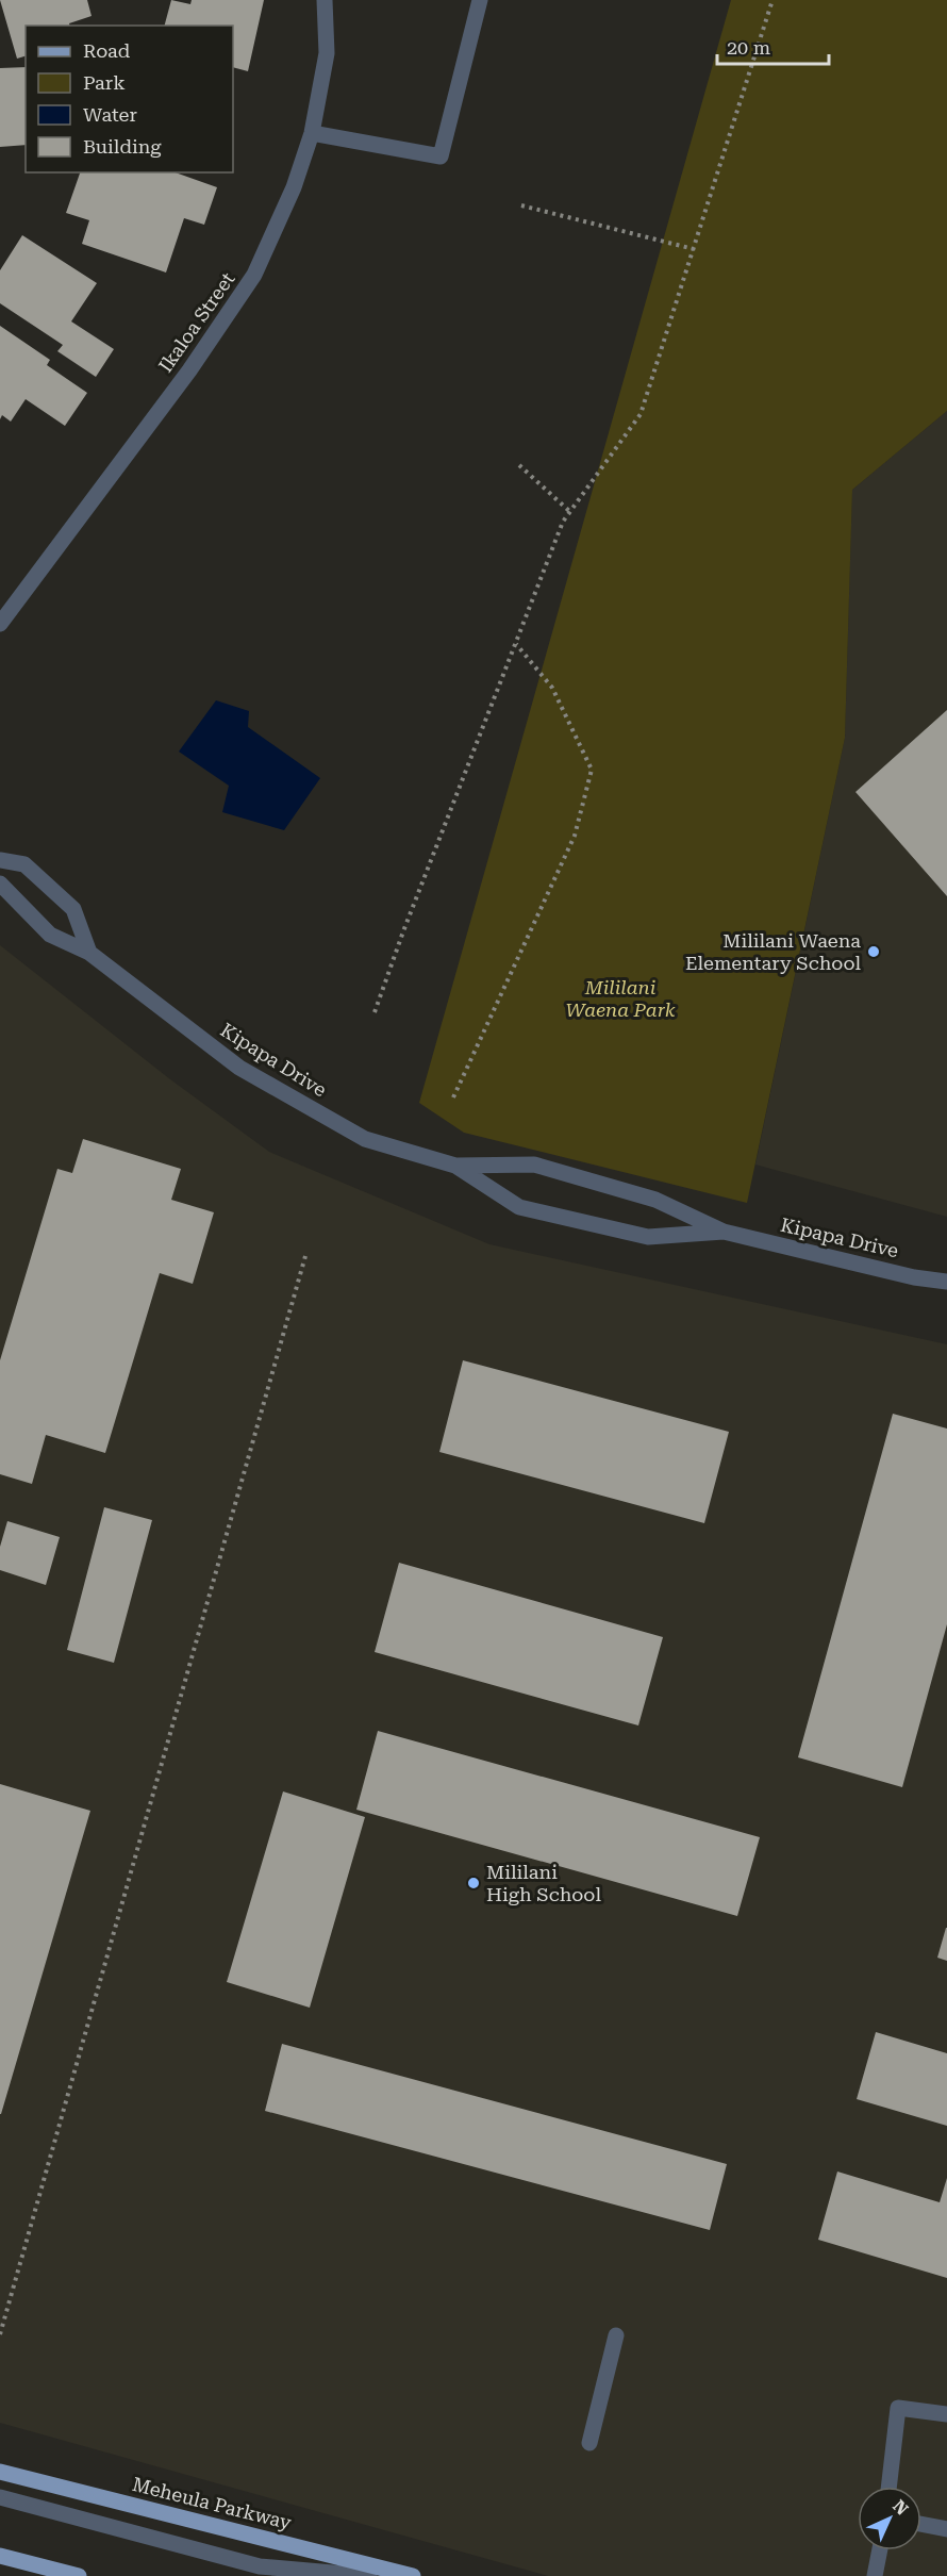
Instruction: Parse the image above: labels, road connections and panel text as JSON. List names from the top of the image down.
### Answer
{
  "streets": {
    "main road": ["Meheula Parkway"],
    "street": ["Ikaloa Street", "Kipapa Drive"]
  },
  "parks": ["Mililani Waena Park"],
  "places": ["Mililani Waena Elementary School", "Mililani High School"],
  "legend": [
    "Road",
    "Park",
    "Water",
    "Building"
  ],
  "scale_bar": "20 m",
  "north": "top right"
}
